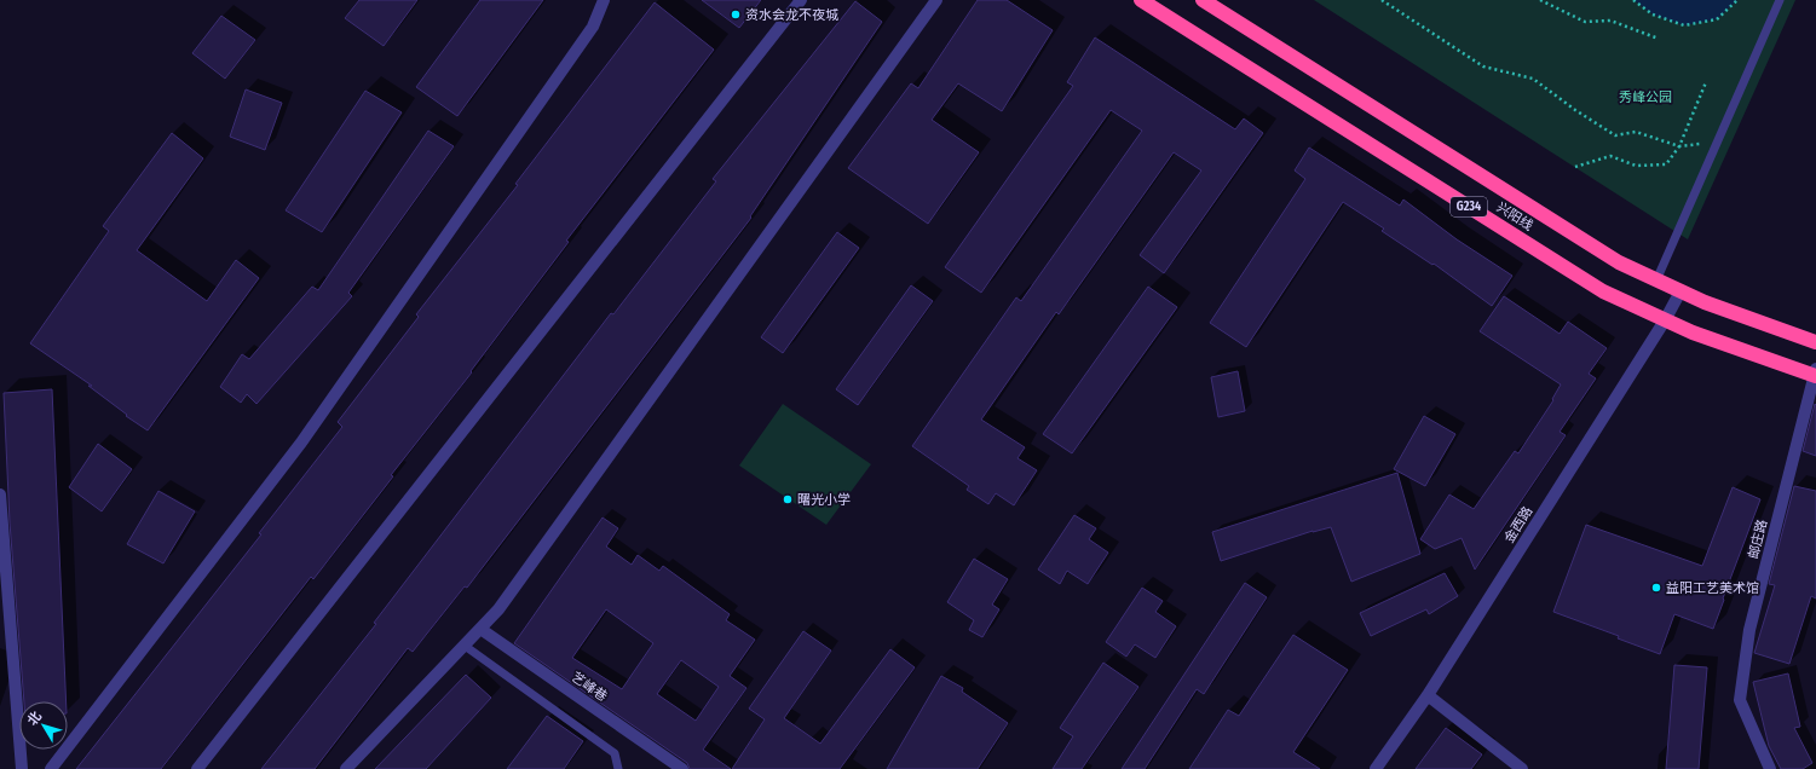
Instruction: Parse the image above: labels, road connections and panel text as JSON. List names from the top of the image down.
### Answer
{
  "streets": {
    "highway": ["G234", "兴阳线"],
    "street": ["金西路", "邮庄路", "艺峰巷"]
  },
  "crossings": [
    ["兴阳线", "金西路"],
    ["兴阳线", "邮庄路"]
  ],
  "parks": ["秀峰公园"],
  "places": ["资水会龙不夜城", "曙光小学", "益阳工艺美术馆"],
  "north": "top left"
}
